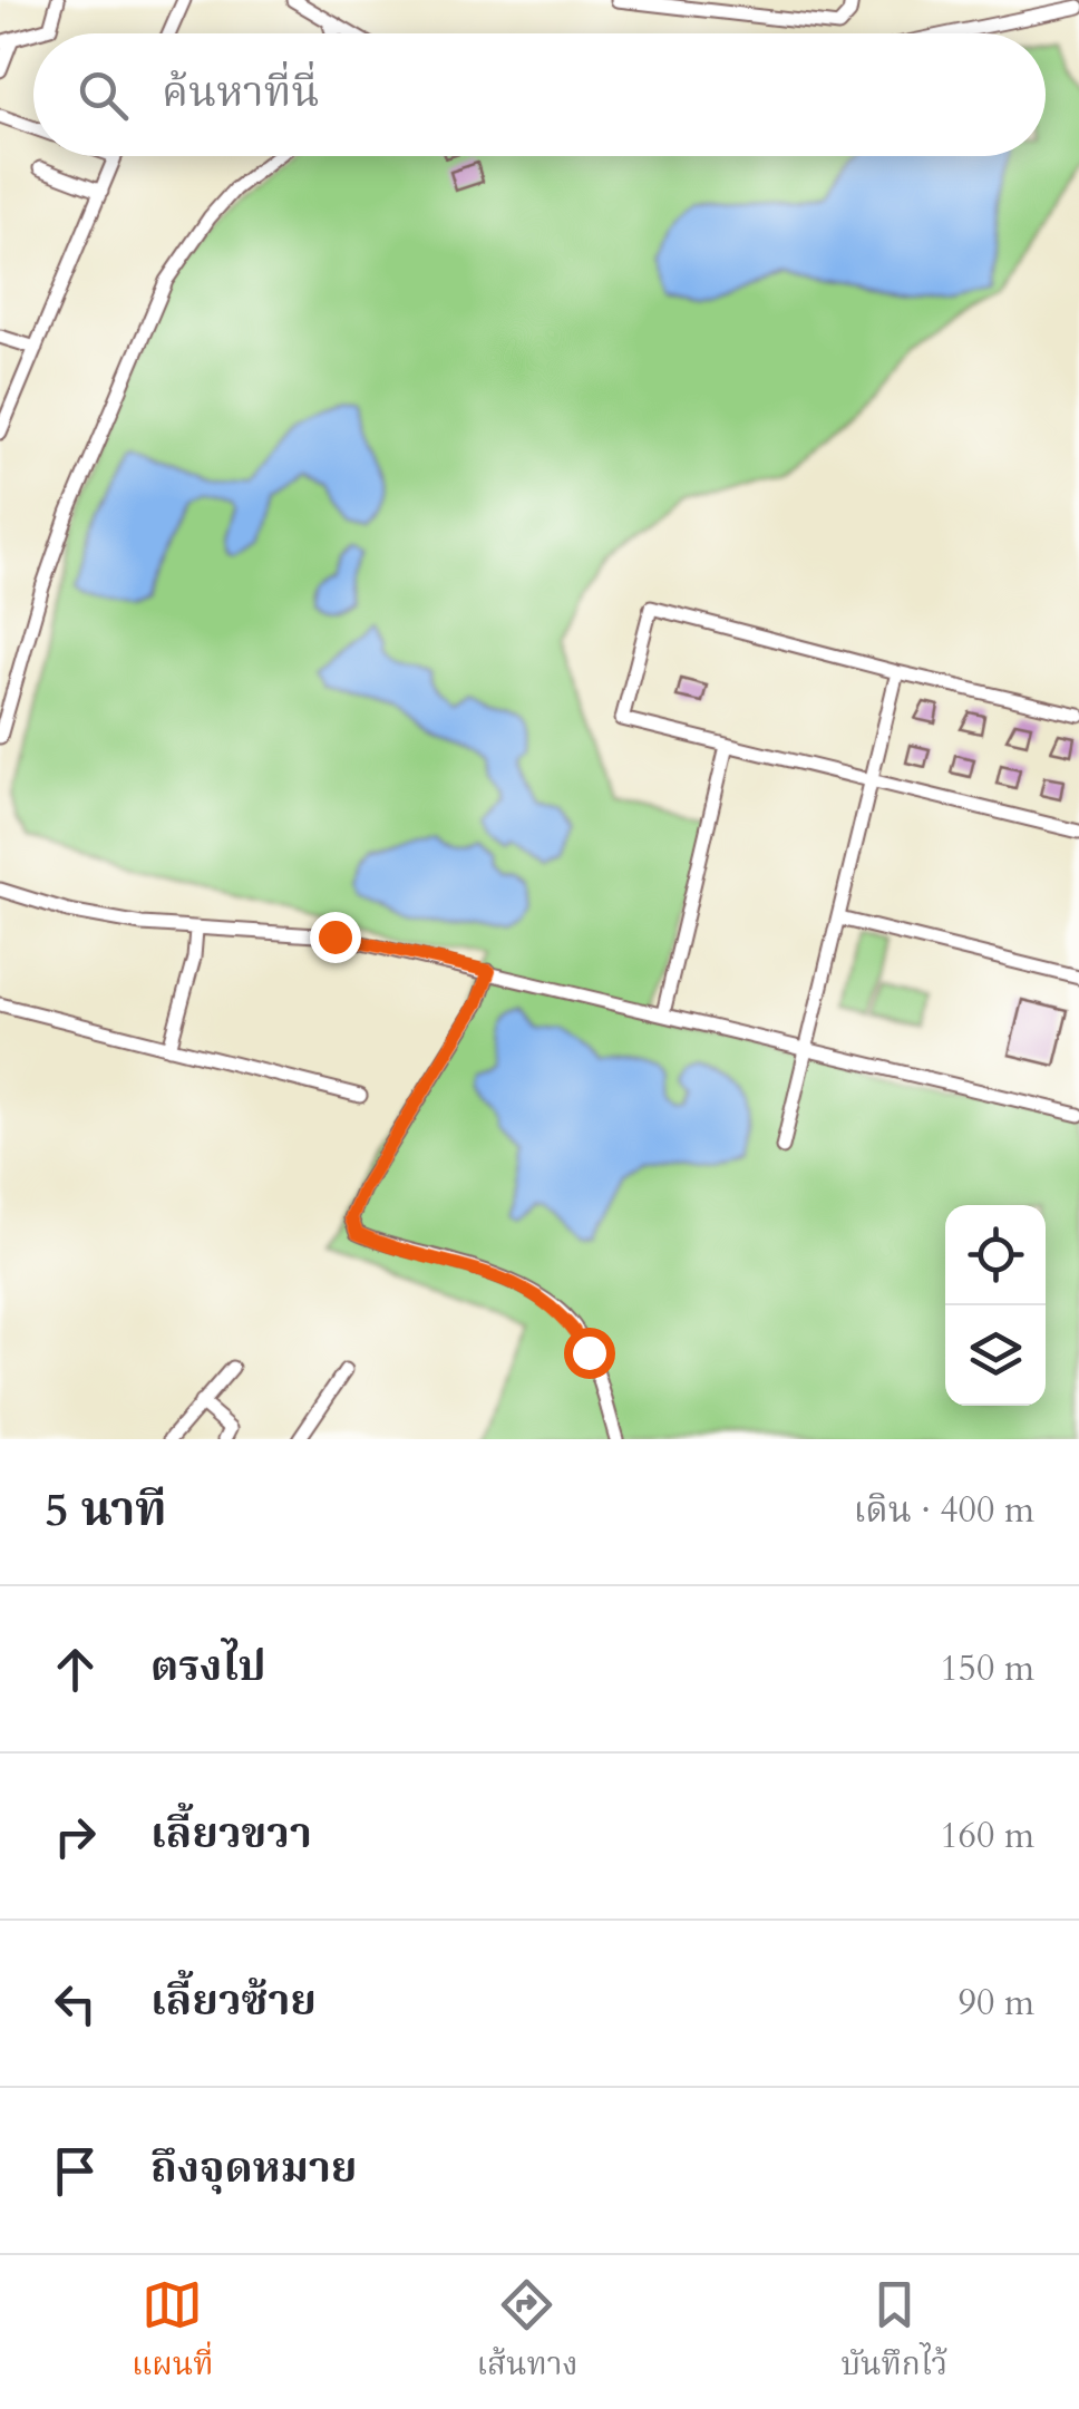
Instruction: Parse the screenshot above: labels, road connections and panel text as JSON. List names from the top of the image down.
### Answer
{
  "page": {
    "search": "ค้นหาที่นี่",
    "heading": ["5 นาที", "เดิน · 400 m"],
    "list": [
      ["ตรงไป", "150 m"],
      ["เลี้ยวขวา", "160 m"],
      ["เลี้ยวซ้าย", "90 m"],
      "ถึงจุดหมาย"
    ],
    "nav": ["แผนที่", "เส้นทาง", "บันทึกไว้"]
  }
}
